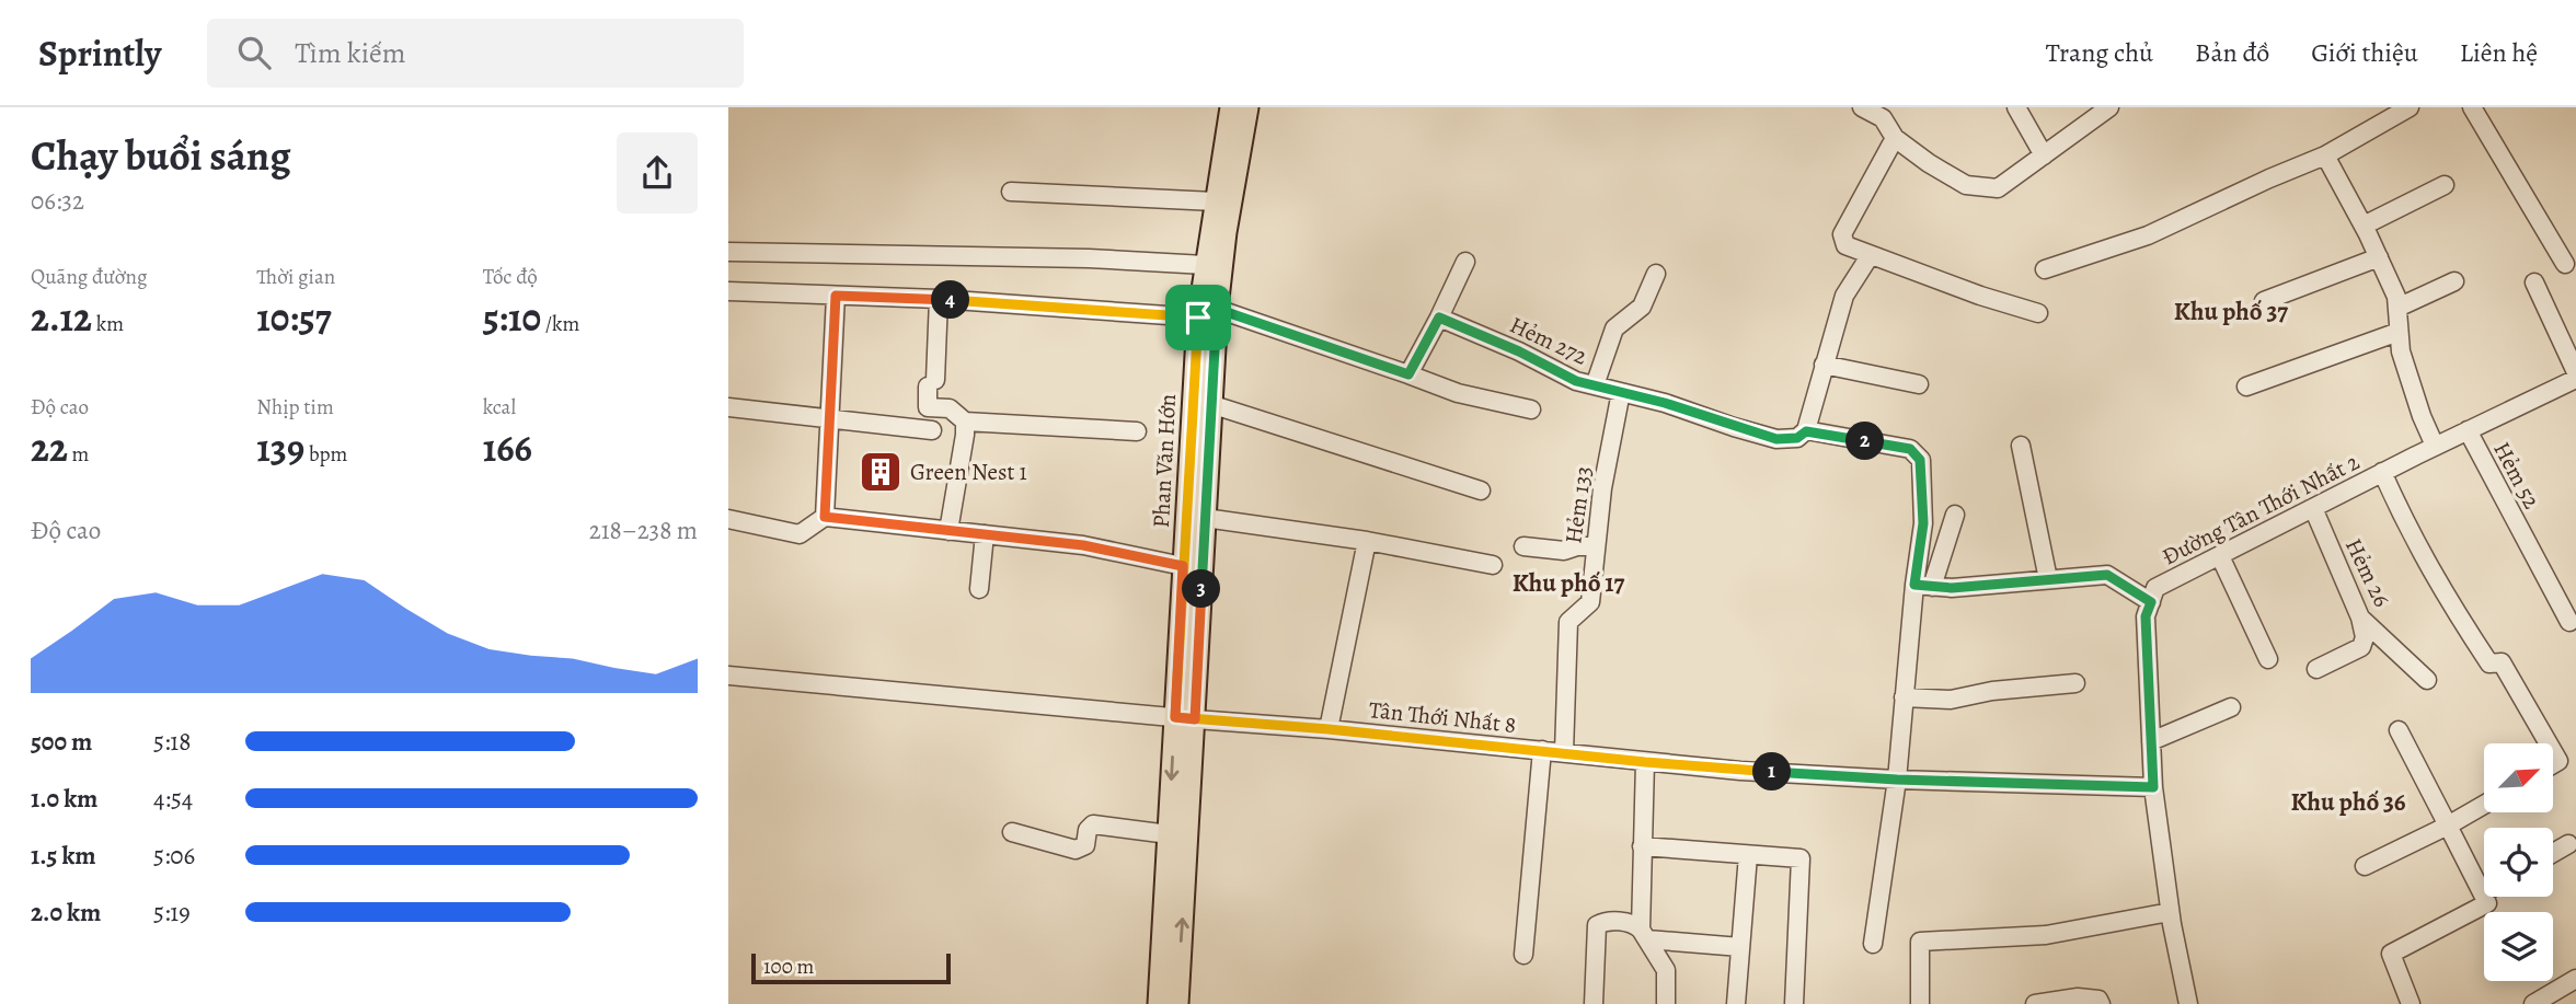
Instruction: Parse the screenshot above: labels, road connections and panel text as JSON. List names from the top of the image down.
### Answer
{
  "streets": {
    "main road": ["Phan Văn Hớn"],
    "street": [
      "Hẻm 272",
      "Hẻm 52",
      "Hẻm 133",
      "Đường Tân Thới Nhất 2",
      "Hẻm 26",
      "Tân Thới Nhất 8"
    ]
  },
  "crossings": [
    ["Hẻm 272", "Hẻm 133"],
    ["Phan Văn Hớn", "Tân Thới Nhất 8"],
    ["Hẻm 52", "Đường Tân Thới Nhất 2"],
    ["Hẻm 133", "Tân Thới Nhất 8"],
    ["Đường Tân Thới Nhất 2", "Hẻm 26"]
  ],
  "districts": ["Khu phố 37", "Khu phố 17", "Khu phố 36"],
  "places": {
    "building": ["Green Nest 1"]
  },
  "scale_bar": "100 m",
  "north": "top right",
  "page": {
    "header": "Sprintly",
    "search": "Tìm kiếm",
    "nav": [
      "Trang chủ",
      "Bản đồ",
      "Giới thiệu",
      "Liên hệ"
    ],
    "heading": ["Chạy buổi sáng", "06:32"],
    "stats": [
      ["Quãng đường", "2.12 km"],
      ["Thời gian", "10:57"],
      ["Tốc độ", "5:10 /km"],
      ["Độ cao", "22 m"],
      ["Nhịp tim", "139 bpm"],
      ["kcal", "166"]
    ],
    "pins": [
      "4",
      "2",
      "3",
      "1"
    ],
    "chart": ["Độ cao", "218–238 m"],
    "list": [
      {
        "name": "500 m",
        "note": "5:18"
      },
      {
        "name": "1.0 km",
        "note": "4:54"
      },
      {
        "name": "1.5 km",
        "note": "5:06"
      },
      {
        "name": "2.0 km",
        "note": "5:19"
      }
    ],
    "scale": "100 m"
  }
}
